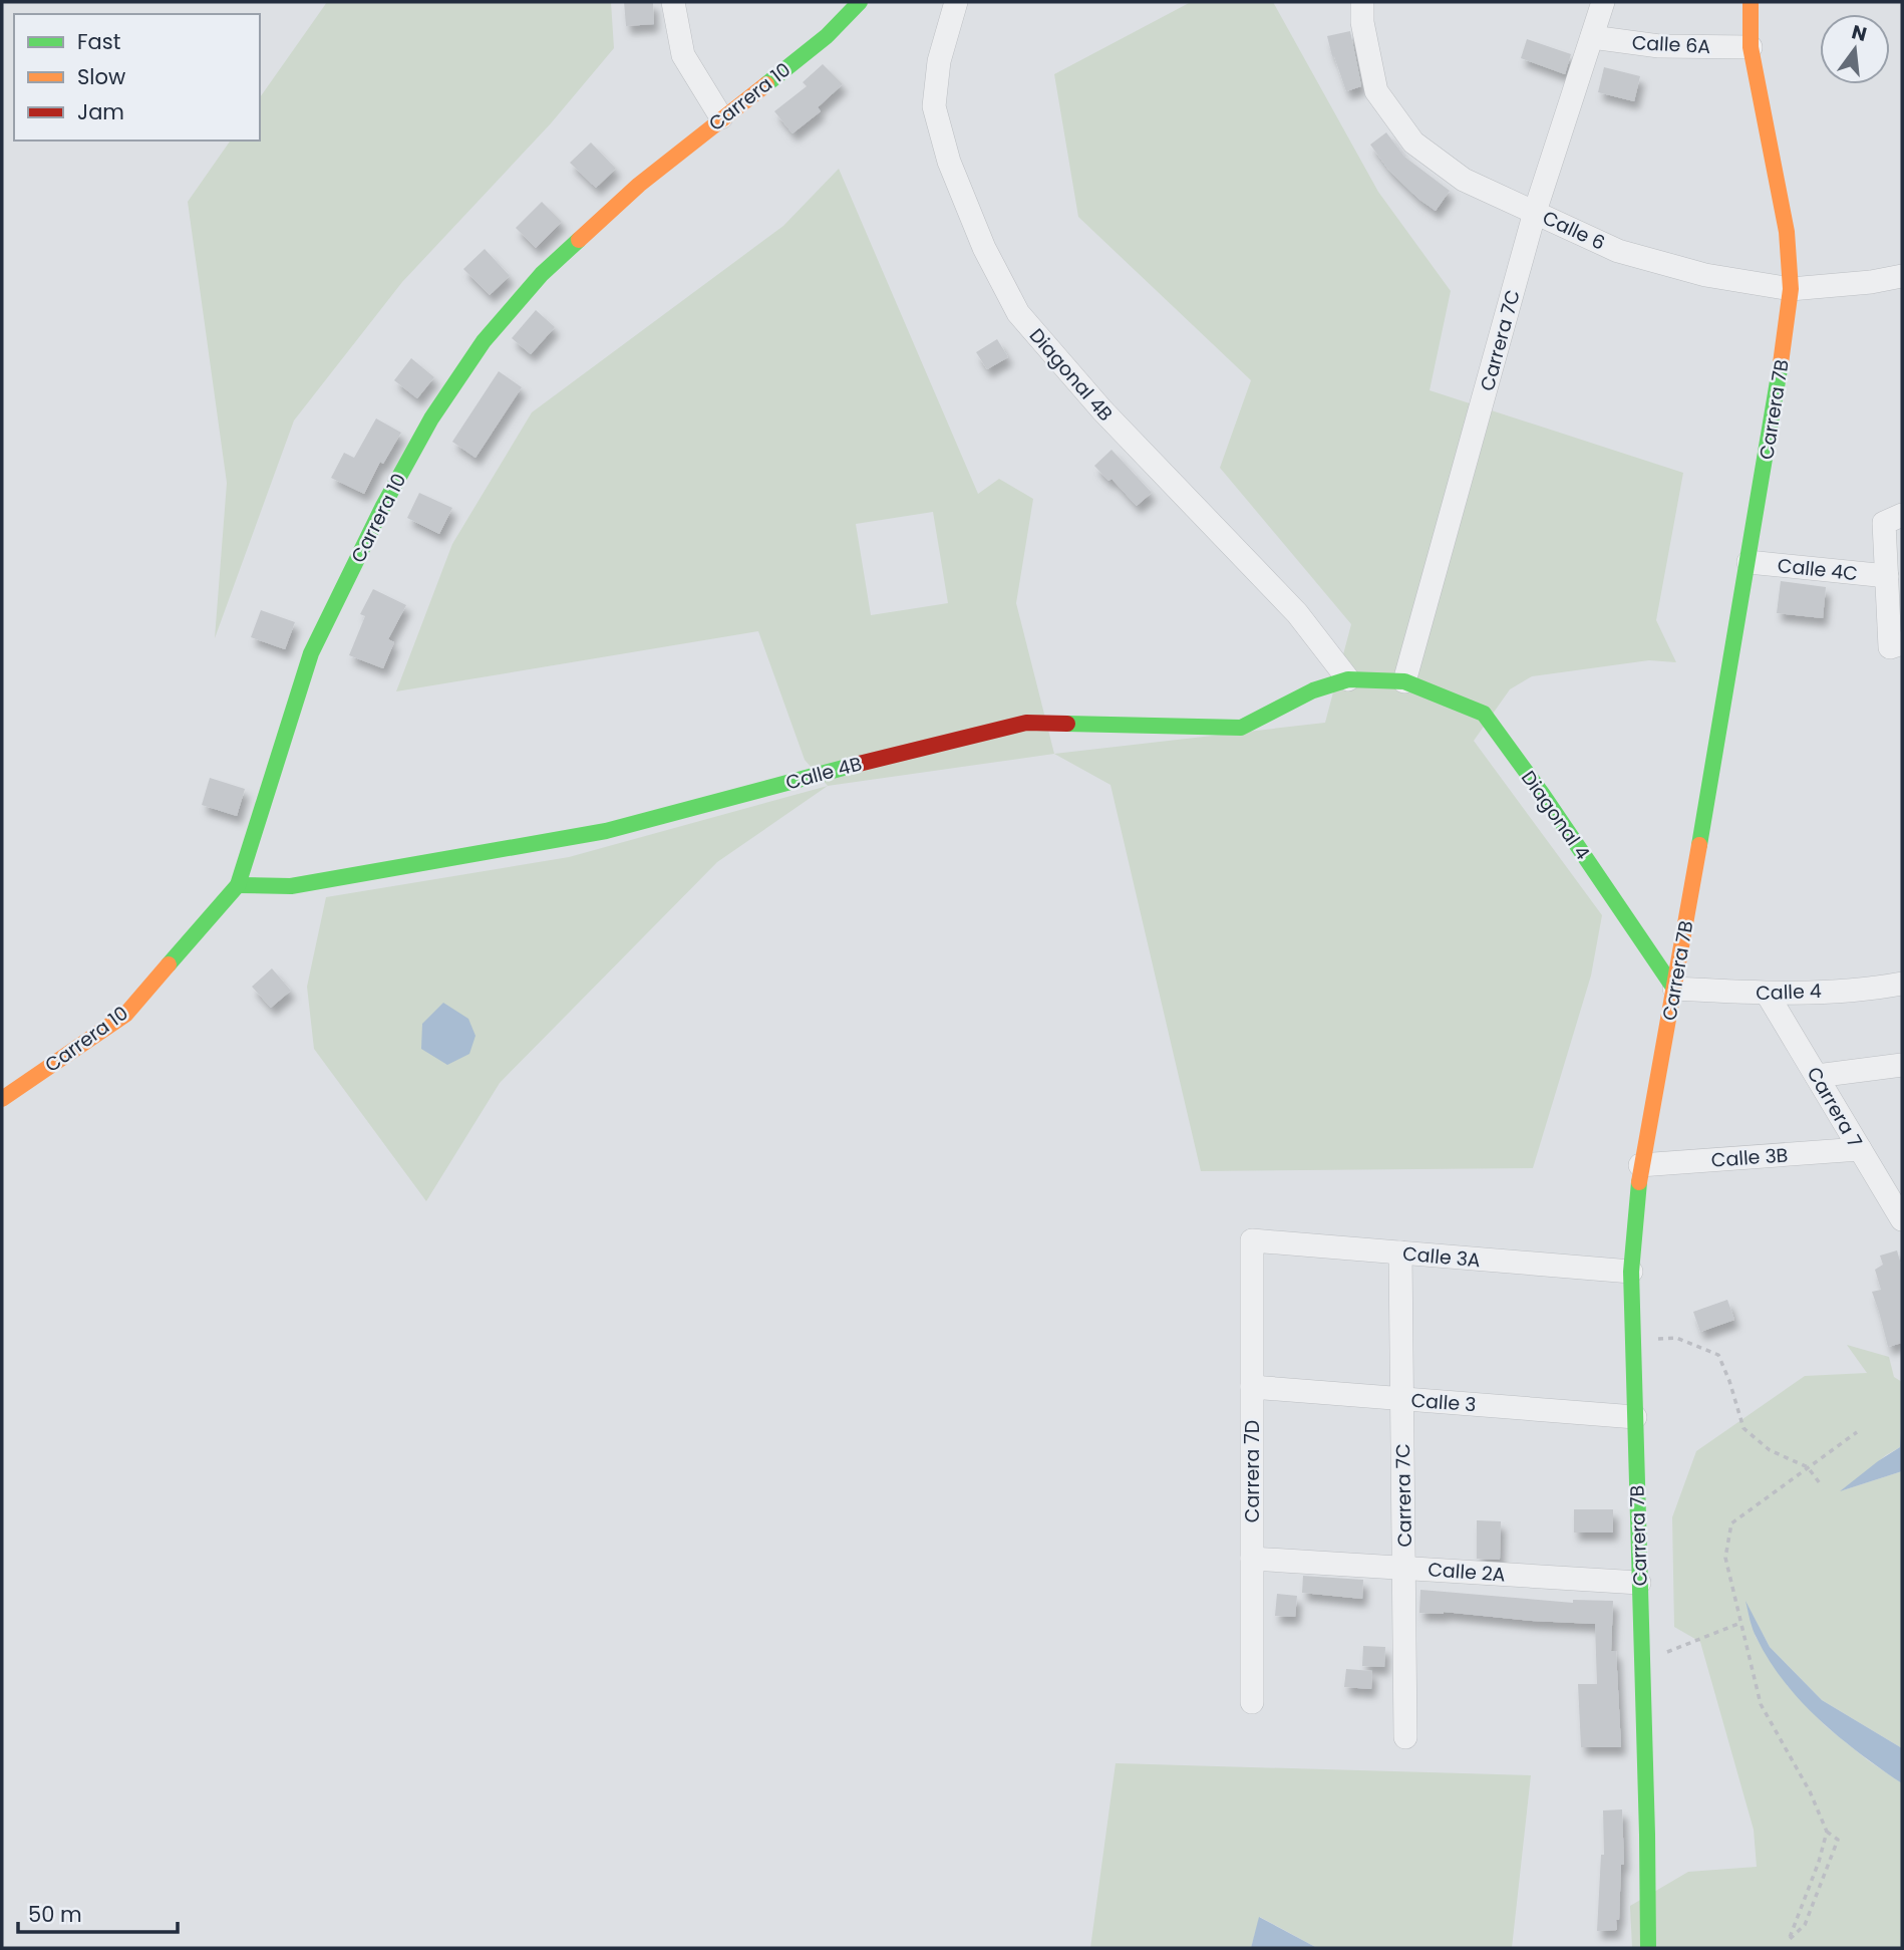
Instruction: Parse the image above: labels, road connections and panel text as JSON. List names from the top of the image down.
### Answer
{
  "streets": {
    "street": [
      "Calle 6A",
      "Carrera 10",
      "Calle 6",
      "Carrera 7C",
      "Diagonal 4B",
      "Carrera 7B",
      "Calle 4C",
      "Calle 4B",
      "Diagonal 4",
      "Calle 4",
      "Carrera 7",
      "Calle 3B",
      "Calle 3A",
      "Calle 3",
      "Carrera 7D",
      "Calle 2A"
    ]
  },
  "crossings": [
    ["Calle 6A", "Carrera 7C"],
    ["Calle 6A", "Carrera 7B"],
    ["Carrera 10", "Calle 4B"],
    ["Calle 6", "Carrera 7C"],
    ["Calle 6", "Carrera 7B"],
    ["Carrera 7C", "Calle 4B"],
    ["Carrera 7C", "Diagonal 4"],
    ["Carrera 7C", "Calle 3A"],
    ["Carrera 7C", "Calle 3"],
    ["Carrera 7C", "Calle 2A"],
    ["Diagonal 4B", "Calle 4B"],
    ["Carrera 7B", "Calle 4C"],
    ["Carrera 7B", "Diagonal 4"],
    ["Carrera 7B", "Calle 4"],
    ["Carrera 7B", "Calle 3B"],
    ["Carrera 7B", "Calle 3A"],
    ["Carrera 7B", "Calle 3"],
    ["Carrera 7B", "Calle 2A"],
    ["Calle 4B", "Diagonal 4"],
    ["Diagonal 4", "Calle 4"],
    ["Calle 4", "Carrera 7"],
    ["Carrera 7", "Calle 3B"],
    ["Calle 3A", "Carrera 7D"],
    ["Calle 3", "Carrera 7D"],
    ["Carrera 7D", "Calle 2A"]
  ],
  "legend": ["Fast", "Slow", "Jam"],
  "scale_bar": "50 m",
  "north": "top"
}
